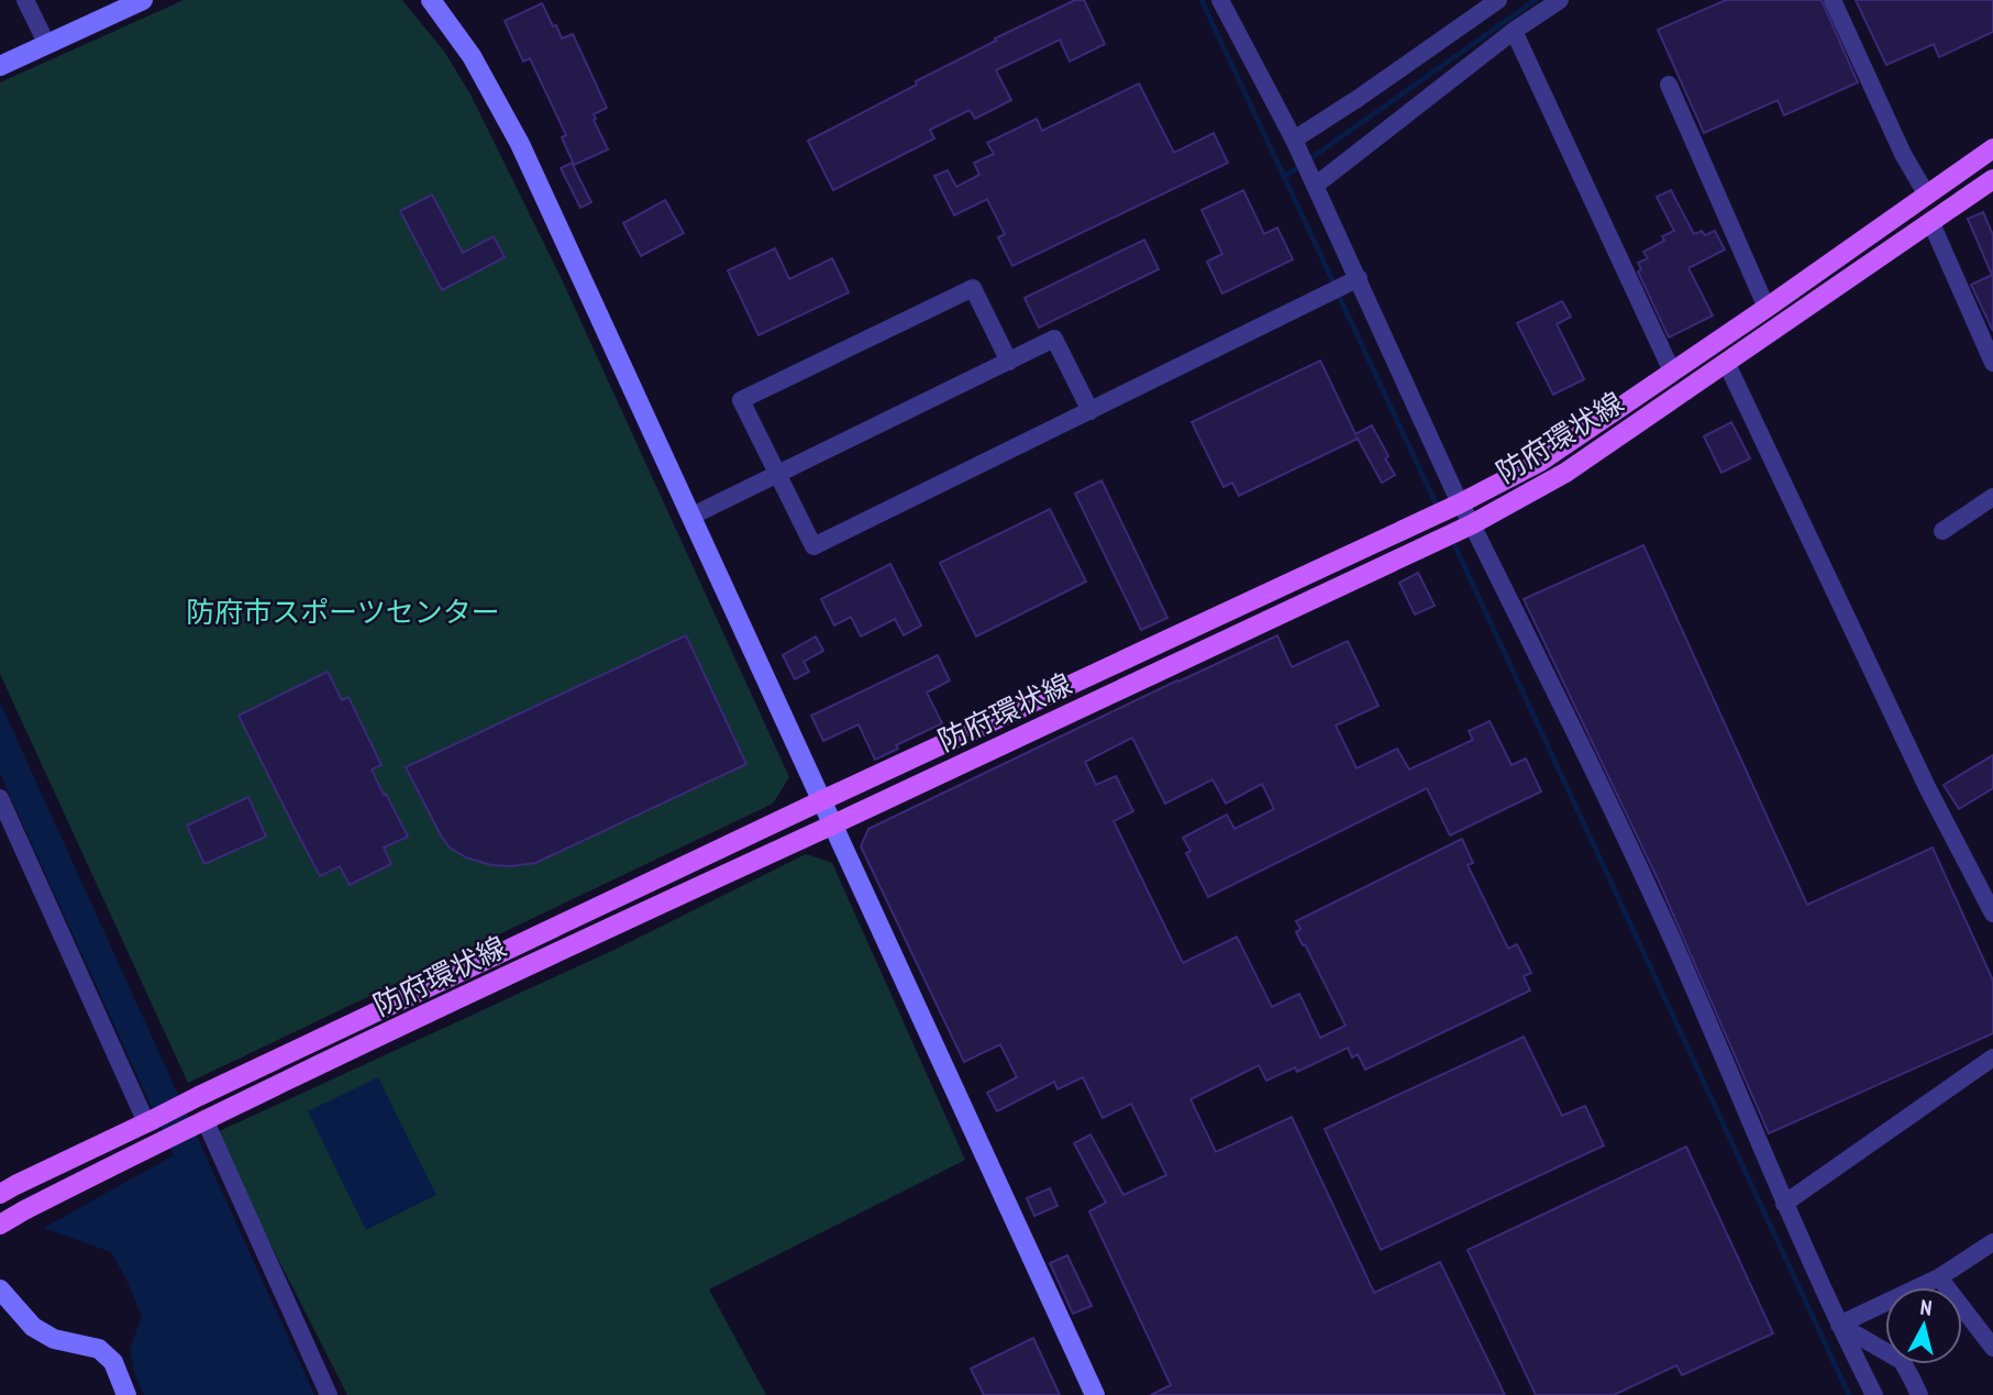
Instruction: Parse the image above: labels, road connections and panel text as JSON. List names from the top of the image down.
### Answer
{
  "streets": {
    "main road": ["防府環状線"]
  },
  "parks": ["防府市スポーツセンター"],
  "north": "top"
}
